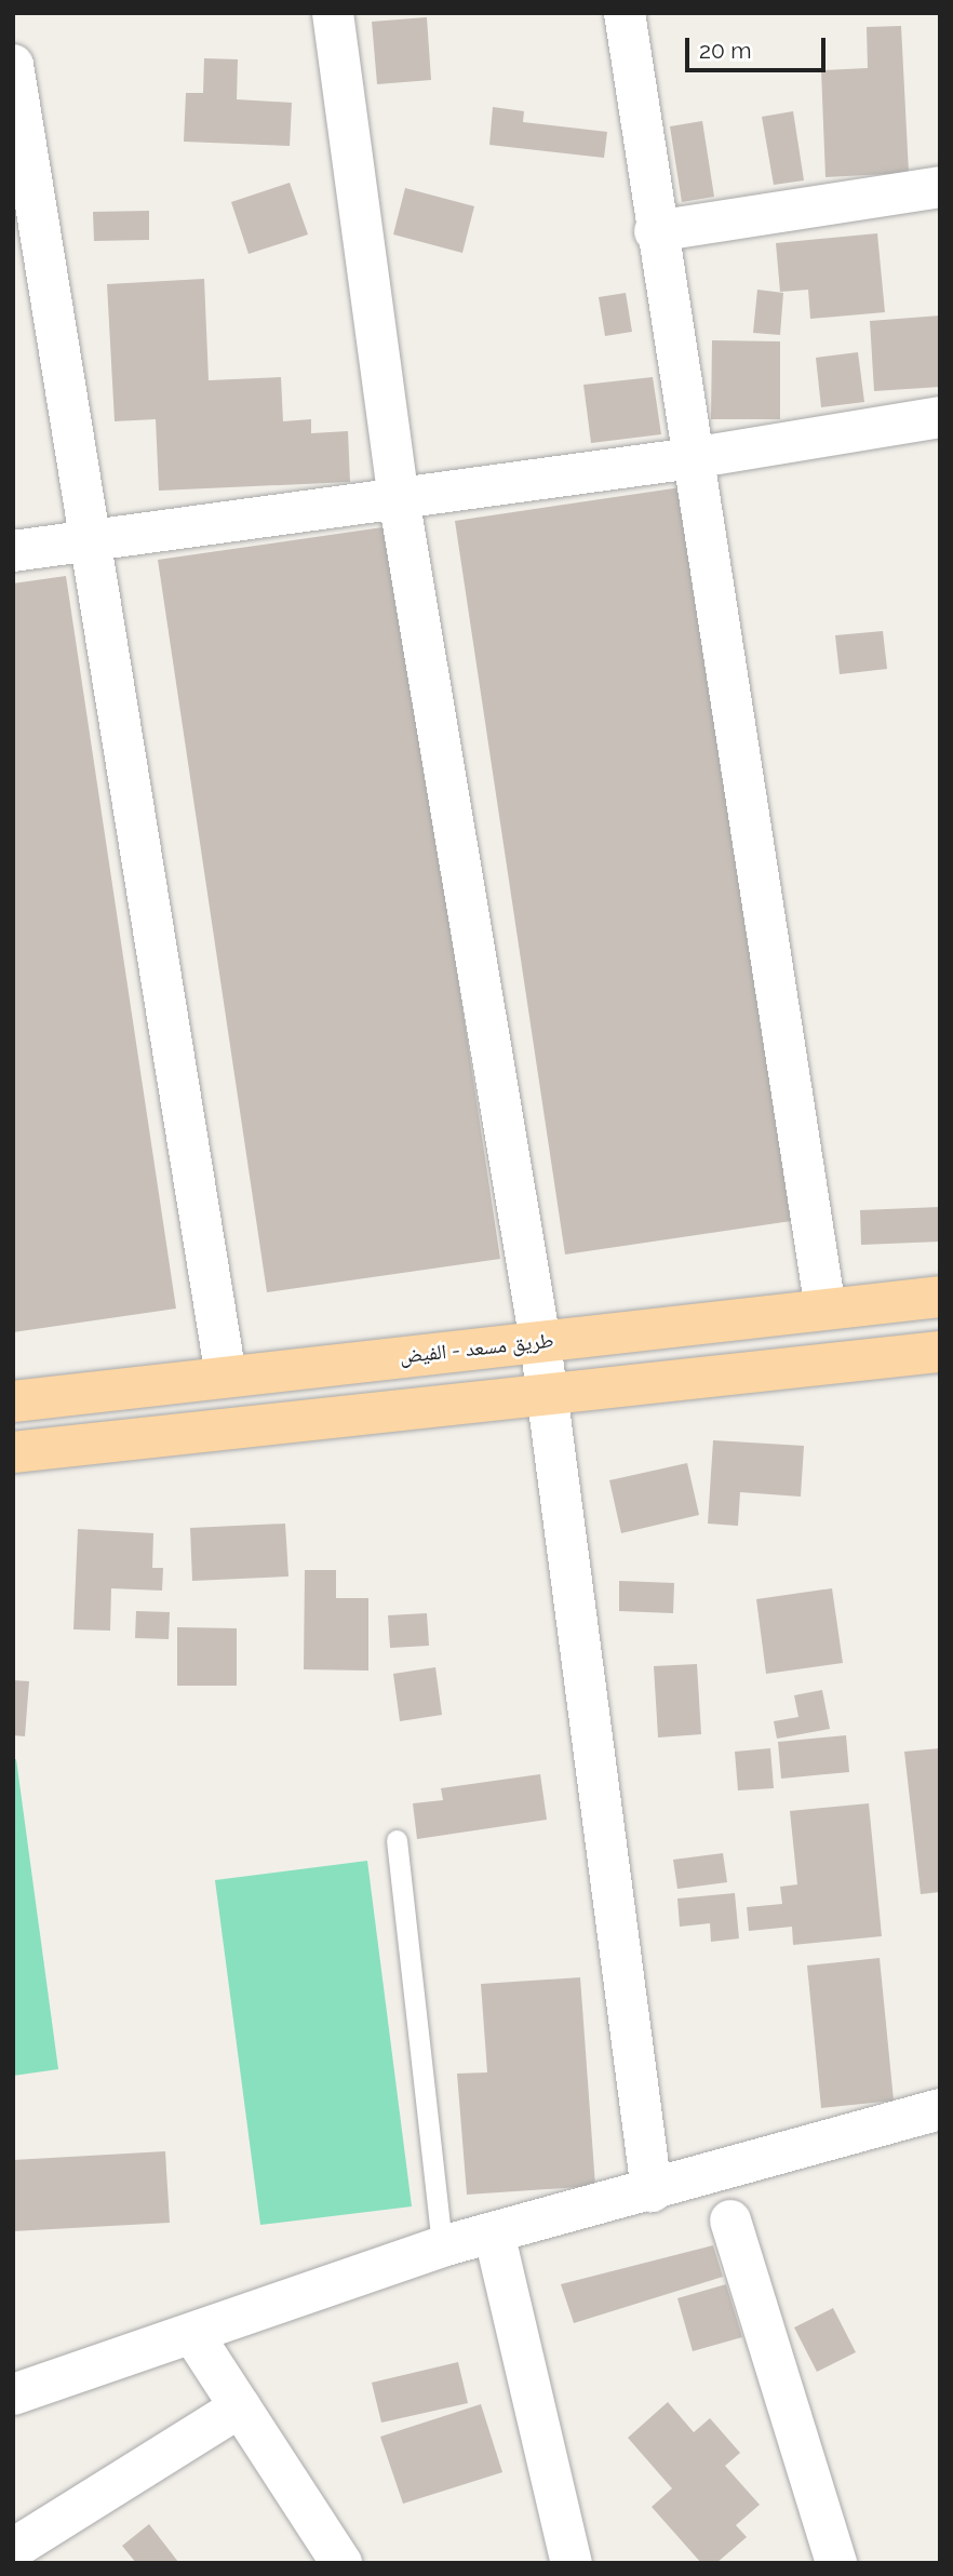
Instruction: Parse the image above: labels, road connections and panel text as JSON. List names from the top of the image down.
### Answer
{
  "streets": {
    "main road": ["طريق مسعد - الفيض"]
  },
  "scale_bar": "20 m"
}
